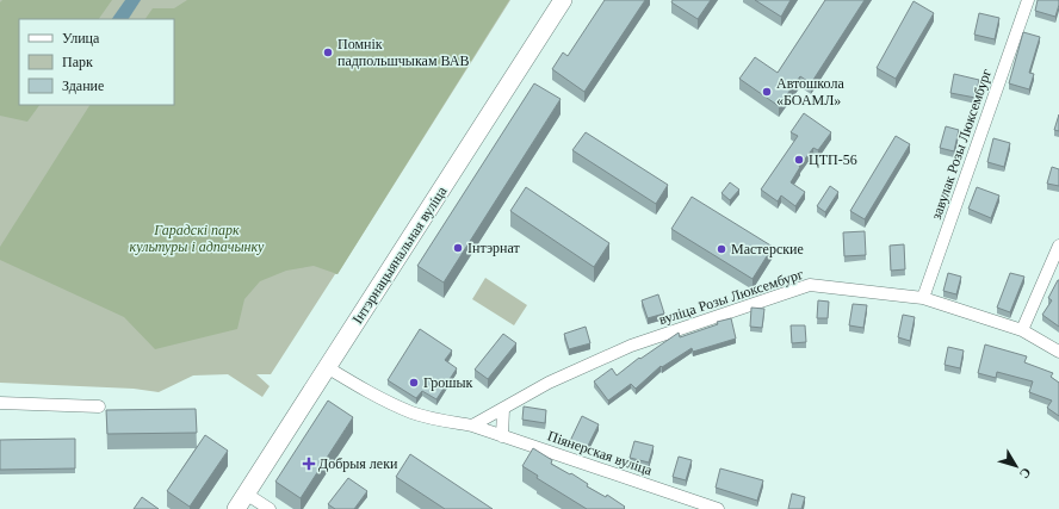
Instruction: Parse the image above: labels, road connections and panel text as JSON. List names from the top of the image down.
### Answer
{
  "streets": {
    "main road": ["Інтэрнацыянальная вуліца"],
    "street": ["завулак Розы Люксембург", "вуліца Розы Люксембург", "Піянерская вуліца"]
  },
  "crossings": [
    ["завулак Розы Люксембург", "вуліца Розы Люксембург"],
    ["Інтэрнацыянальная вуліца", "Піянерская вуліца"],
    ["вуліца Розы Люксембург", "Піянерская вуліца"]
  ],
  "parks": ["Гарадскі парк культуры і адпачынку"],
  "places": {
    "other": [
      "Помнік падпольшчыкам ВАВ",
      "Автошкола «БОАМЛ»",
      "ЦТП-56",
      "Інтэрнат",
      "Мастерские",
      "Грошык"
    ],
    "health": ["Добрыя леки"]
  },
  "legend": ["Улица", "Парк", "Здание"],
  "north": "bottom right"
}
